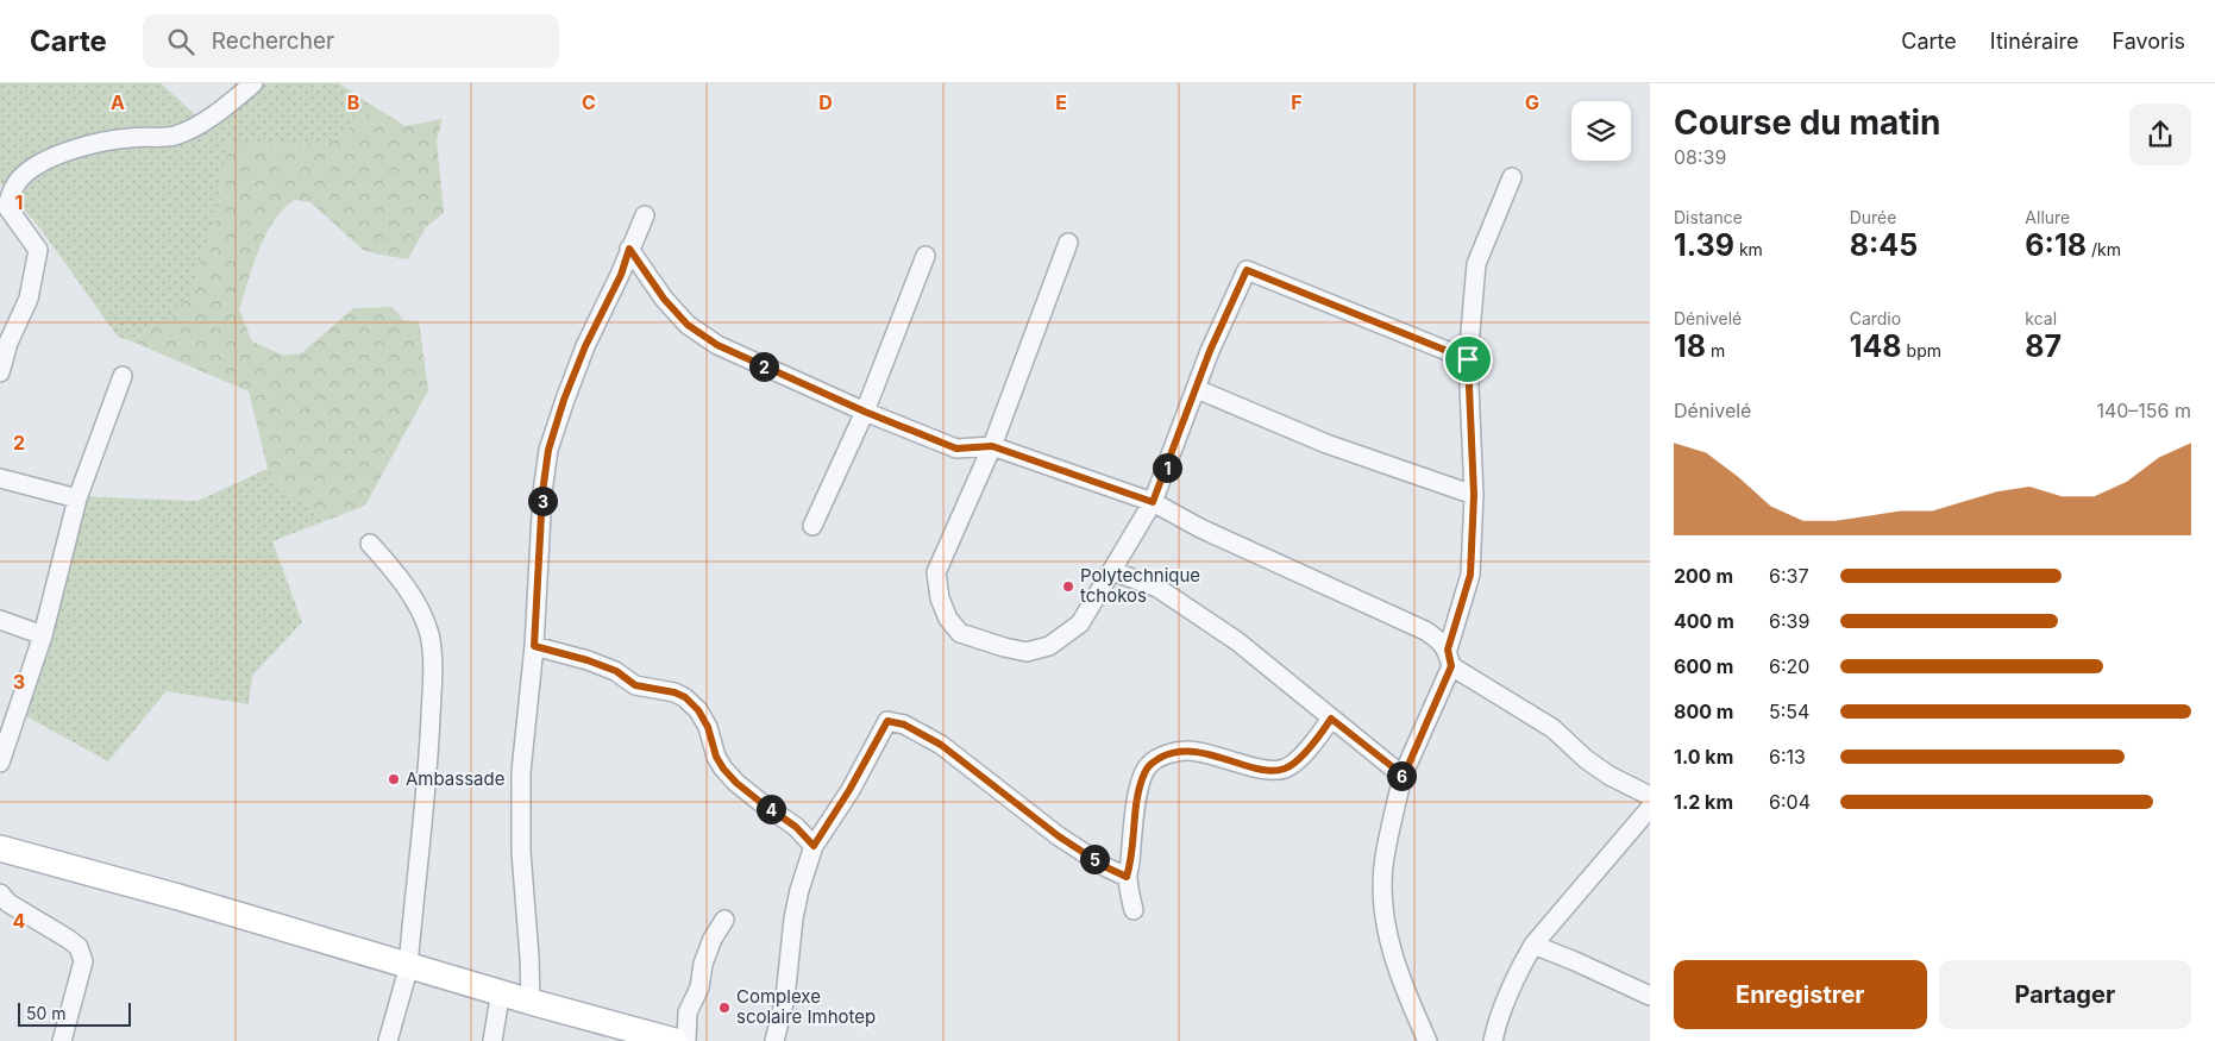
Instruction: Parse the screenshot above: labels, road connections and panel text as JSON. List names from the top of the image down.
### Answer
{
  "places": ["Polytechnique tchokos", "Ambassade", "Complexe scolaire Imhotep"],
  "scale_bar": "50 m",
  "page": {
    "header": "Carte",
    "search": "Rechercher",
    "nav": ["Carte", "Itinéraire", "Favoris"],
    "heading": ["Course du matin", "08:39"],
    "stats": [
      ["Distance", "1.39 km"],
      ["Durée", "8:45"],
      ["Allure", "6:18 /km"],
      ["Dénivelé", "18 m"],
      ["Cardio", "148 bpm"],
      ["kcal", "87"]
    ],
    "pins": [
      "2",
      "1",
      "3",
      "6",
      "4",
      "5"
    ],
    "chart": ["Dénivelé", "140–156 m"],
    "list": [
      {
        "name": "200 m",
        "note": "6:37"
      },
      {
        "name": "400 m",
        "note": "6:39"
      },
      {
        "name": "600 m",
        "note": "6:20"
      },
      {
        "name": "800 m",
        "note": "5:54"
      },
      {
        "name": "1.0 km",
        "note": "6:13"
      },
      {
        "name": "1.2 km",
        "note": "6:04"
      }
    ],
    "buttons": ["Enregistrer", "Partager"],
    "scale": "50 m"
  },
  "grid": {
    "columns": [
      "A",
      "B",
      "C",
      "D",
      "E",
      "F",
      "G"
    ],
    "rows": [
      "1",
      "2",
      "3",
      "4"
    ]
  }
}
